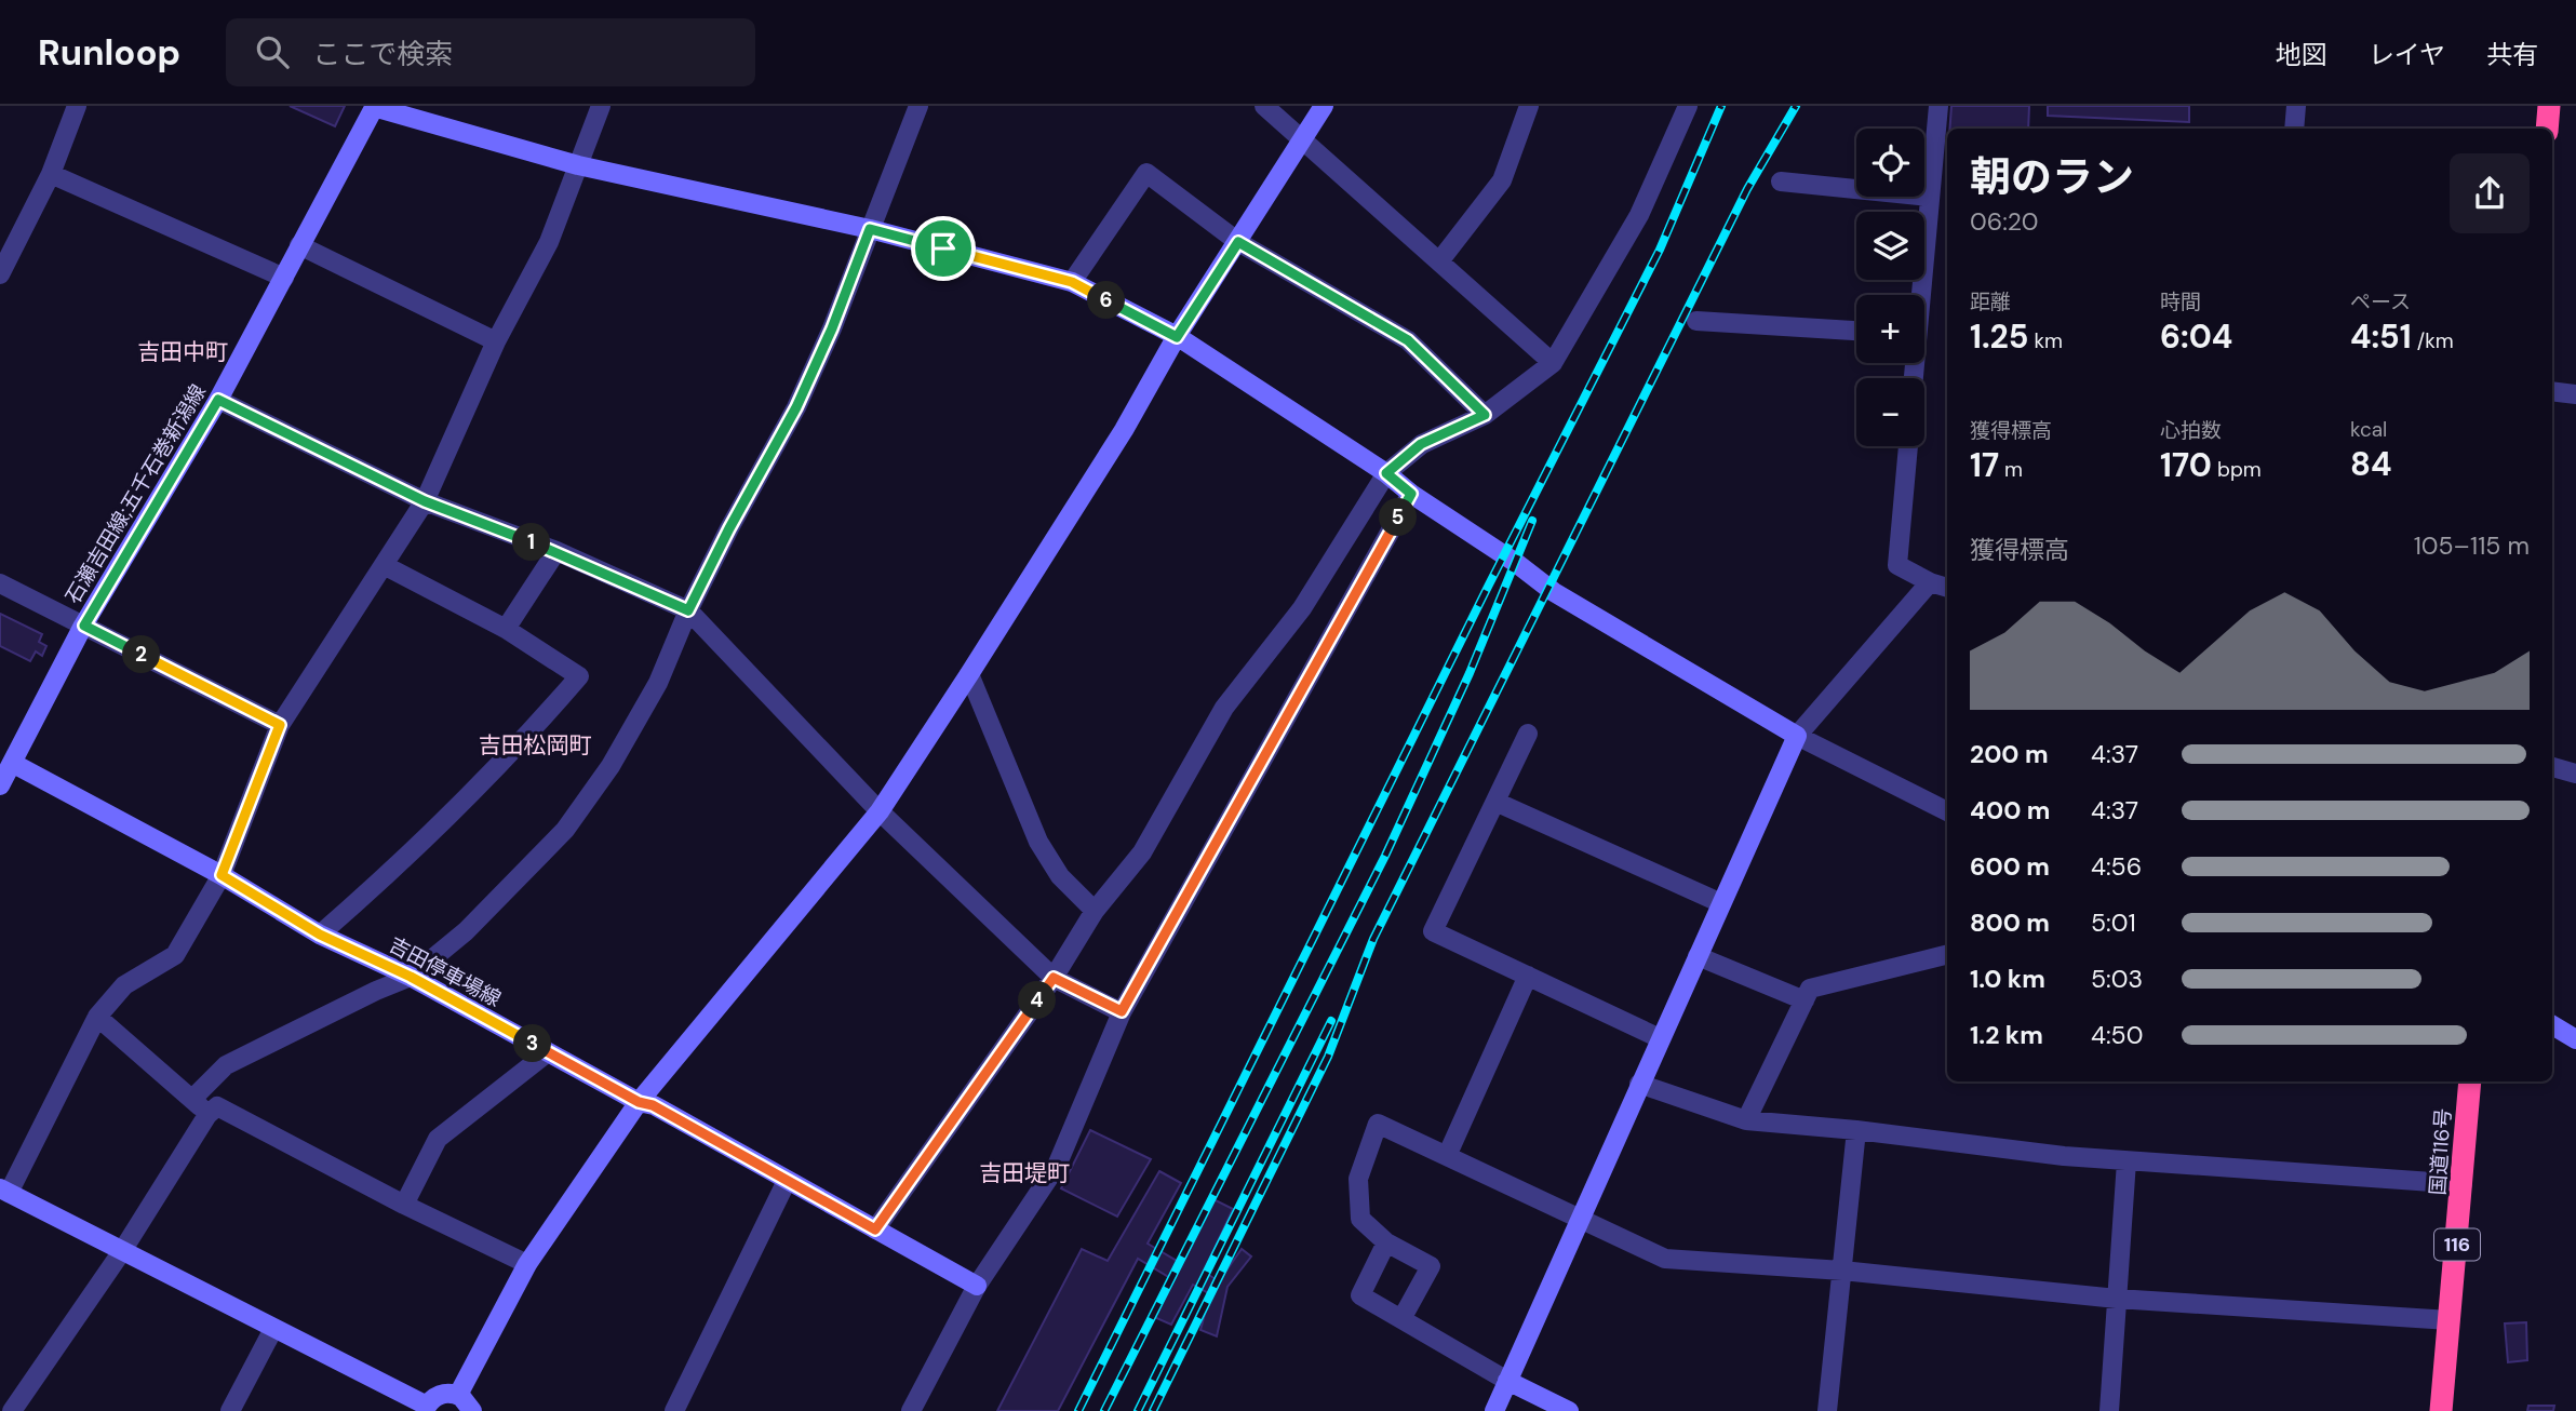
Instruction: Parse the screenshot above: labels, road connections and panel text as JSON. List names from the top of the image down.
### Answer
{
  "streets": {
    "highway": ["国道116号", "116"],
    "street": ["石瀬吉田線;五千石巻新潟線", "吉田停車場線"]
  },
  "crossings": [
    ["石瀬吉田線;五千石巻新潟線", "吉田停車場線"]
  ],
  "districts": ["吉田中町", "吉田松岡町", "吉田堤町"],
  "page": {
    "header": "Runloop",
    "search": "ここで検索",
    "nav": ["地図", "レイヤ", "共有"],
    "map_buttons": ["+", "−"],
    "heading": ["朝のラン", "06:20"],
    "stats": [
      ["距離", "1.25 km"],
      ["時間", "6:04"],
      ["ペース", "4:51 /km"],
      ["獲得標高", "17 m"],
      ["心拍数", "170 bpm"],
      ["kcal", "84"]
    ],
    "pins": [
      "6",
      "5",
      "1",
      "2",
      "4",
      "3"
    ],
    "chart": ["獲得標高", "105–115 m"],
    "list": [
      {
        "name": "200 m",
        "note": "4:37"
      },
      {
        "name": "400 m",
        "note": "4:37"
      },
      {
        "name": "600 m",
        "note": "4:56"
      },
      {
        "name": "800 m",
        "note": "5:01"
      },
      {
        "name": "1.0 km",
        "note": "5:03"
      },
      {
        "name": "1.2 km",
        "note": "4:50"
      }
    ]
  }
}
